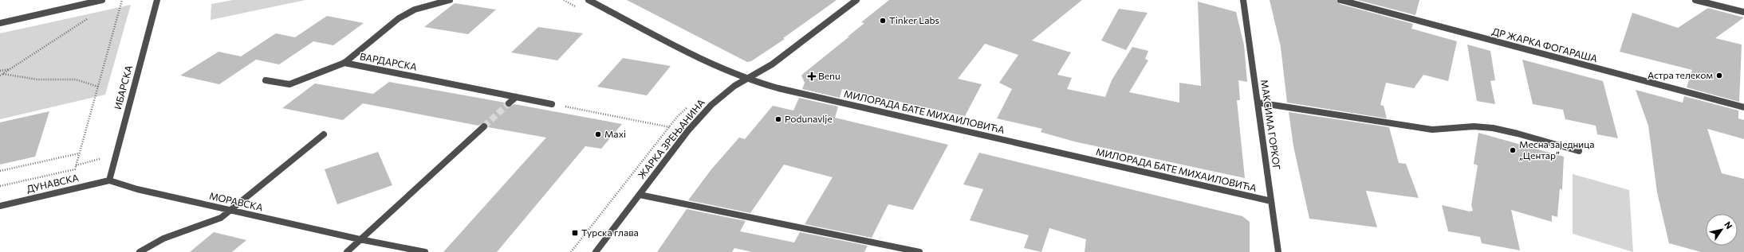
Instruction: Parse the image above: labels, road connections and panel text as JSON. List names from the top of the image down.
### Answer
{
  "streets": {
    "street": [
      "ДР ЖАРКА ФОГАРАША",
      "ВАРДАРСКА",
      "ИБАРСКА",
      "МИЛОРАДА БАТЕ МИХАИЛОВИЋА",
      "МАКСИМА ГОРКОГ",
      "ЖАРКА ЗРЕЊАНИНА",
      "ДУНАВСКА",
      "МОРАВСКА"
    ]
  },
  "crossings": [
    ["ИБАРСКА", "ДУНАВСКА"],
    ["ИБАРСКА", "МОРАВСКА"],
    ["МИЛОРАДА БАТЕ МИХАИЛОВИЋА", "МАКСИМА ГОРКОГ"],
    ["МИЛОРАДА БАТЕ МИХАИЛОВИЋА", "ЖАРКА ЗРЕЊАНИНА"],
    ["ДУНАВСКА", "МОРАВСКА"]
  ],
  "places": {
    "other": [
      "Tinker Labs",
      "Астра телеком",
      "Podunavlje",
      "Maxi",
      "Месна заједница „Центар”"
    ],
    "health": ["Benu"],
    "transit": ["Турска глава"]
  },
  "north": "top right"
}
